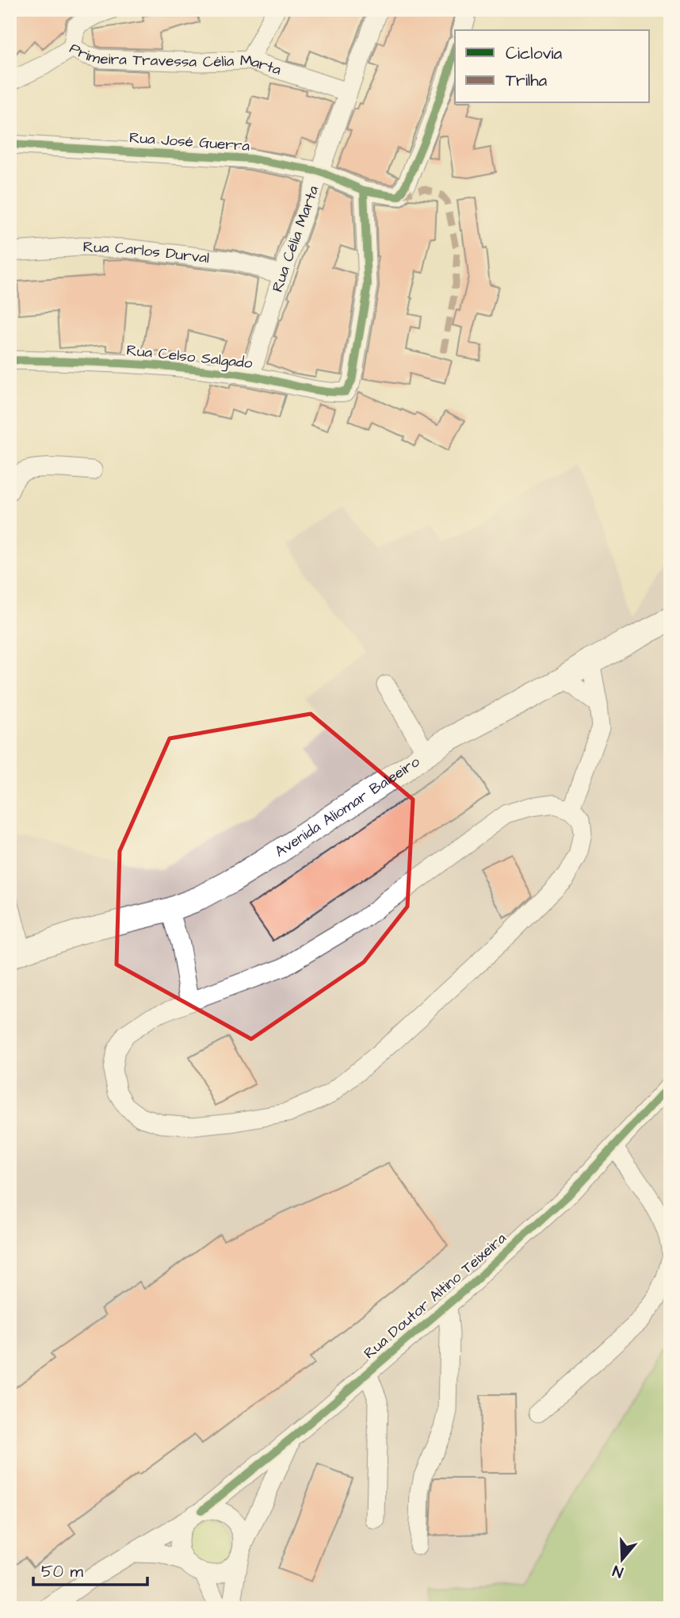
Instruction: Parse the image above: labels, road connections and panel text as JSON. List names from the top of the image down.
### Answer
{
  "streets": {
    "main road": ["Avenida Aliomar Baleeiro"],
    "street": [
      "Primeira Travessa Célia Marta",
      "Rua José Guerra",
      "Rua Célia Marta",
      "Rua Carlos Durval",
      "Rua Celso Salgado",
      "Rua Doutor Altino Teixeira"
    ]
  },
  "crossings": [
    ["Primeira Travessa Célia Marta", "Rua Célia Marta"],
    ["Rua José Guerra", "Rua Célia Marta"],
    ["Rua José Guerra", "Rua Celso Salgado"],
    ["Rua Célia Marta", "Rua Carlos Durval"],
    ["Rua Célia Marta", "Rua Celso Salgado"]
  ],
  "legend": ["Ciclovia", "Trilha"],
  "scale_bar": "50 m",
  "north": "bottom"
}
